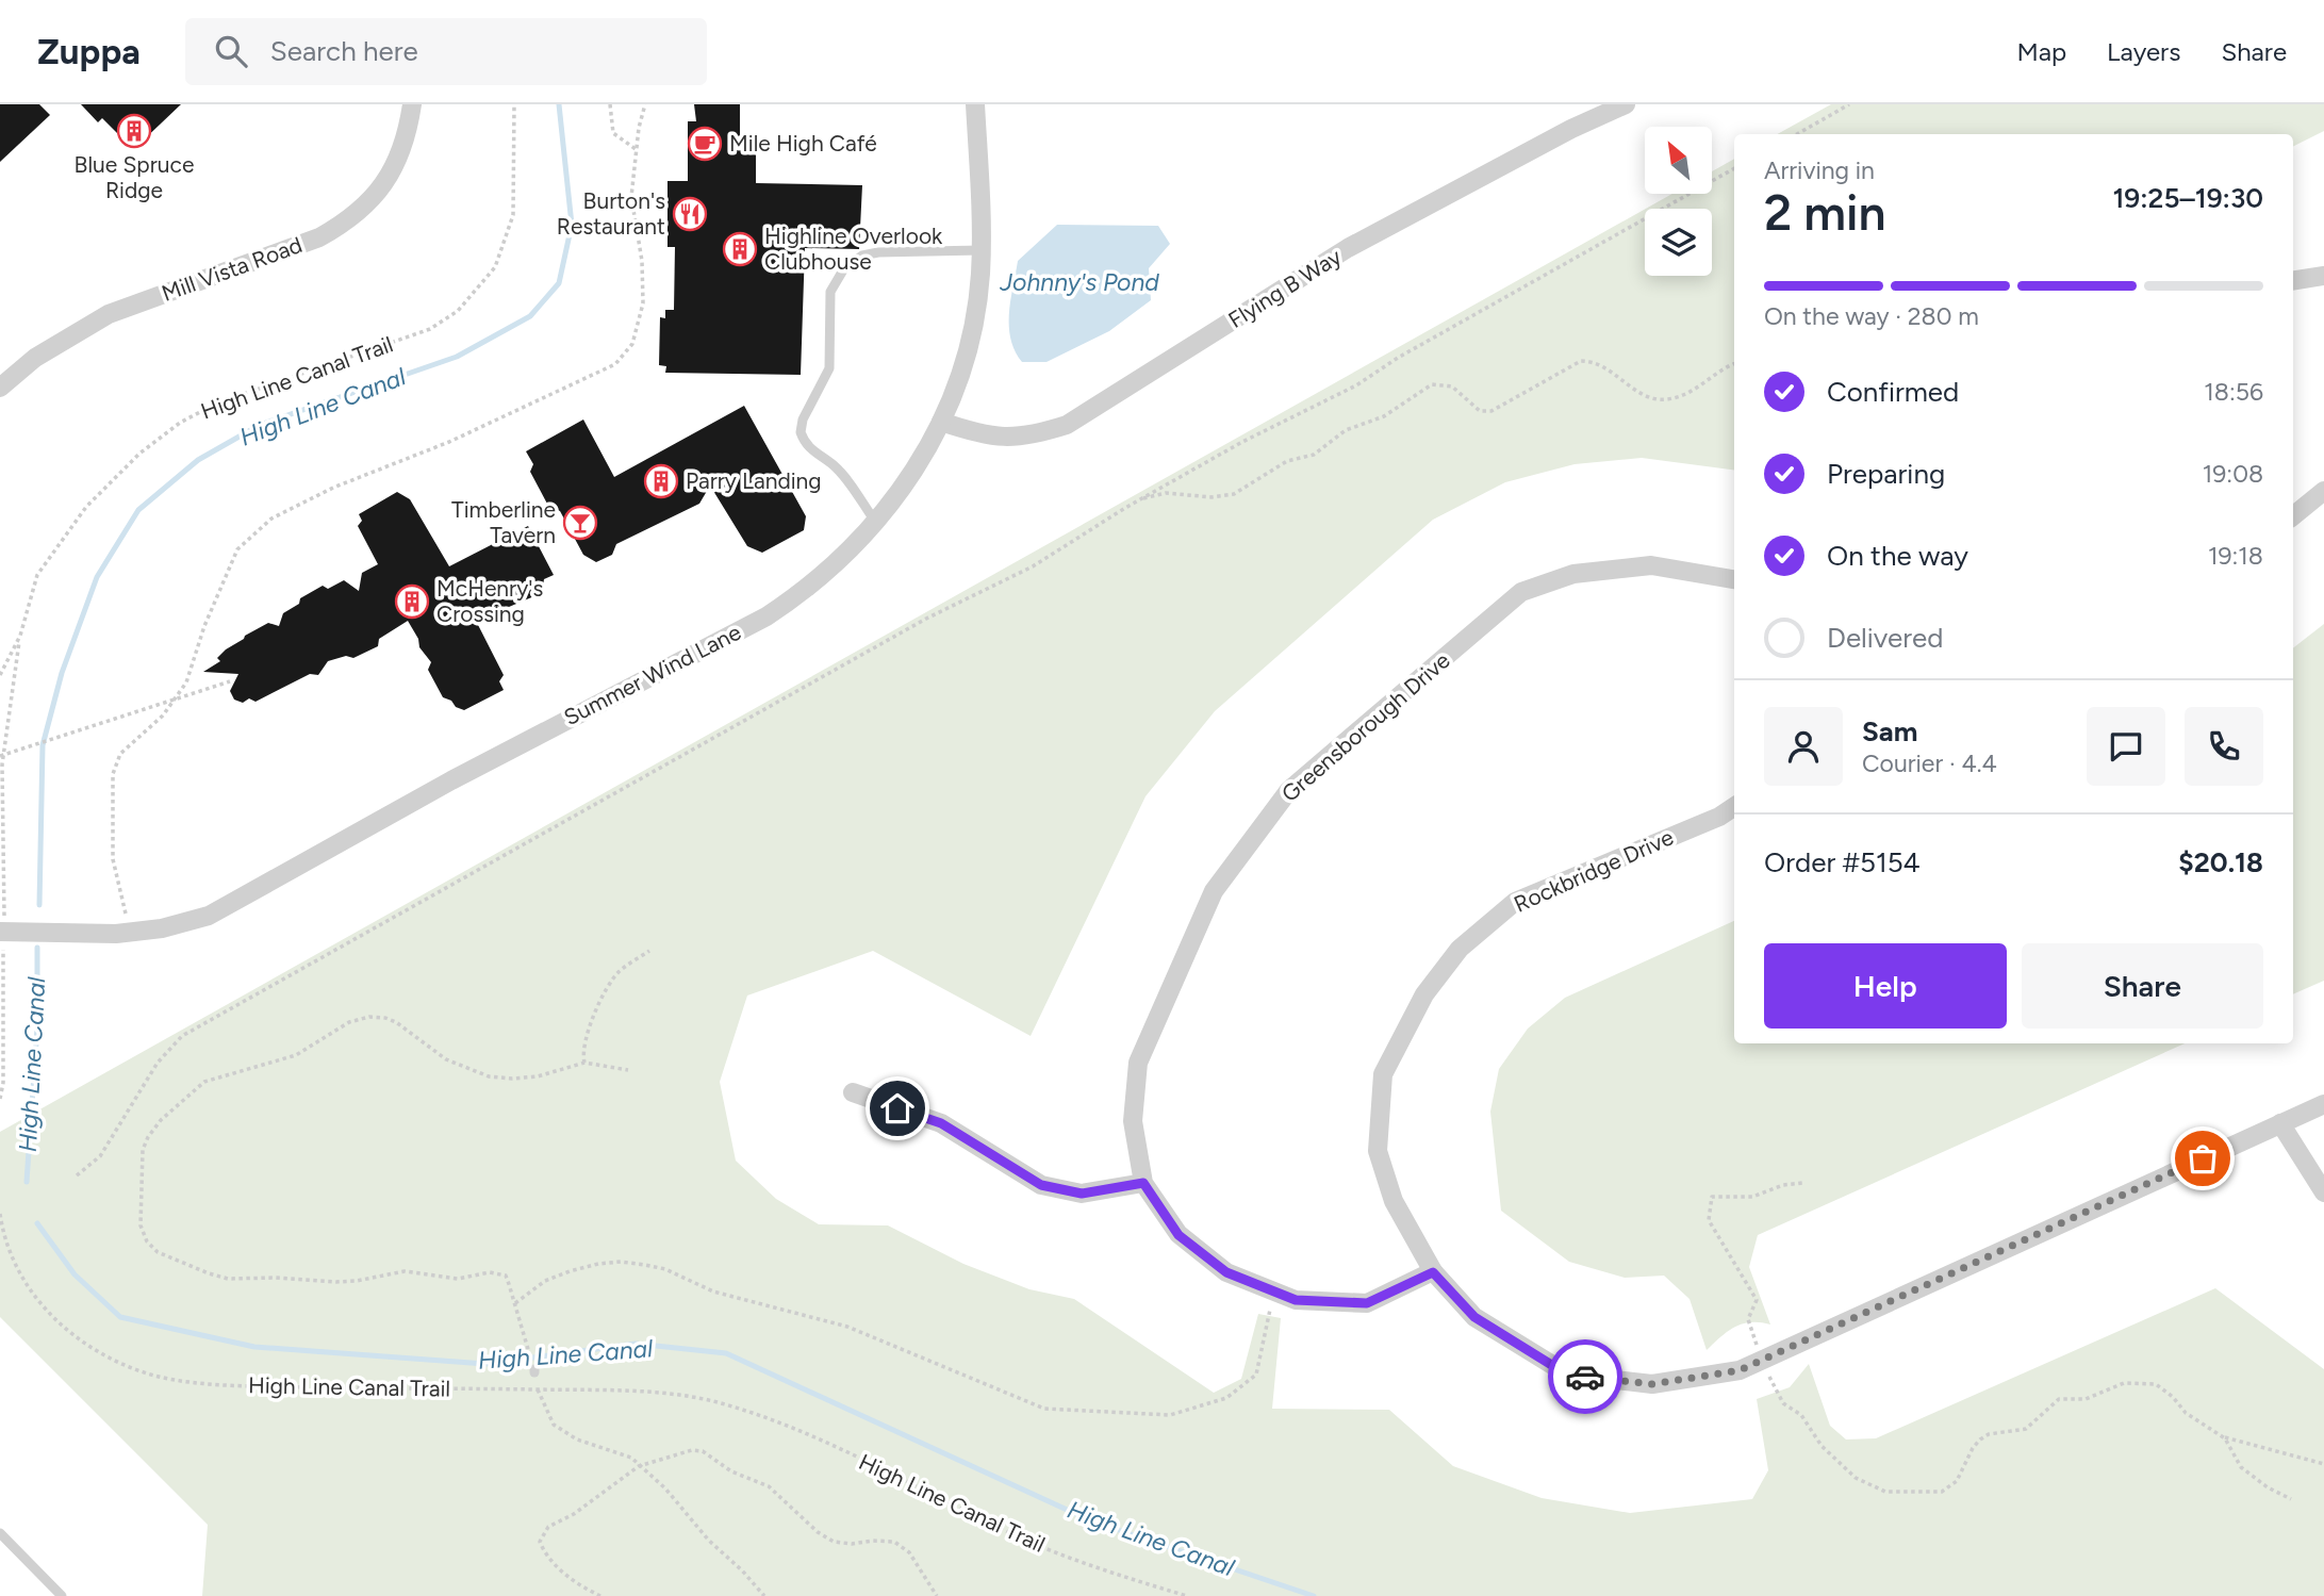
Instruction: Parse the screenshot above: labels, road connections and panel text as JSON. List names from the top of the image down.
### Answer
{
  "streets": {
    "street": [
      "Mill Vista Road",
      "Flying B Way",
      "Summer Wind Lane",
      "Greensborough Drive",
      "Rockbridge Drive"
    ],
    "path": ["High Line Canal Trail"]
  },
  "crossings": [
    ["Flying B Way", "Summer Wind Lane"],
    ["Greensborough Drive", "Rockbridge Drive"]
  ],
  "water": ["Johnny's Pond", "High Line Canal"],
  "places": {
    "building": [
      "Blue Spruce Ridge",
      "Highline Overlook Clubhouse",
      "Parry Landing",
      "McHenry's Crossing"
    ],
    "cafe": ["Mile High Café"],
    "restaurant": ["Burton's Restaurant"],
    "bar": ["Timberline Tavern"]
  },
  "north": "top left",
  "page": {
    "header": "Zuppa",
    "search": "Search here",
    "nav": ["Map", "Layers", "Share"],
    "heading": ["2 min", "Arriving in", "19:25–19:30"],
    "panel": [
      "Sam",
      "Courier · 4.4",
      "Order #5154",
      "$20.18"
    ],
    "bar": "On the way · 280 m",
    "list": [
      ["Confirmed", "18:56"],
      ["Preparing", "19:08"],
      ["On the way", "19:18"],
      "Delivered"
    ],
    "buttons": ["Help", "Share"]
  }
}
